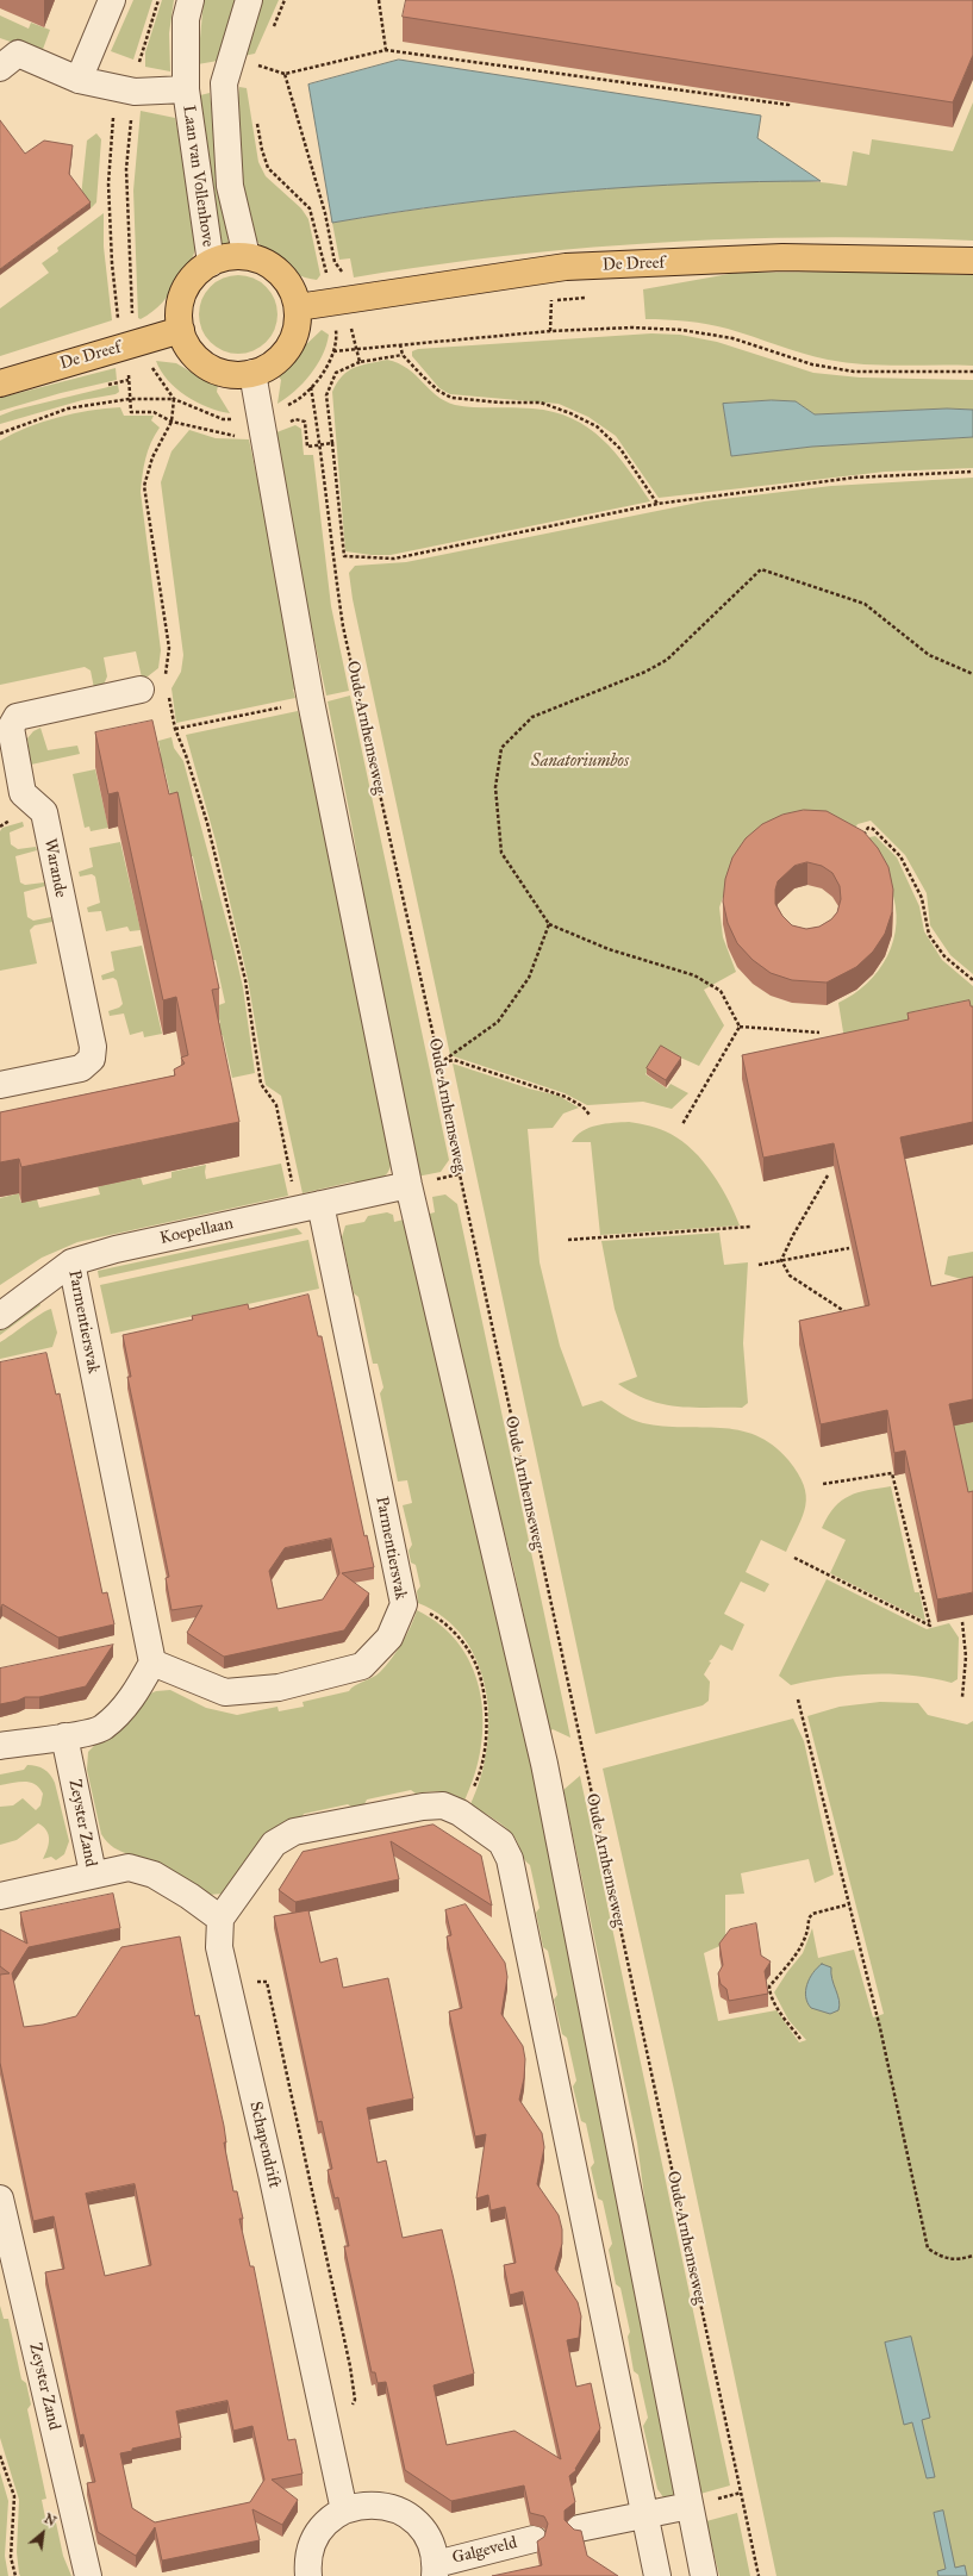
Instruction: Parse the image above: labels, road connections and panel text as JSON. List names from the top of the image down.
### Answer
{
  "streets": {
    "main road": ["De Dreef"],
    "street": [
      "Laan van Vollenhove",
      "Warande",
      "Koepellaan",
      "Parmentiersvak",
      "Zeyster Zand",
      "Schapendrift",
      "Galgeveld"
    ],
    "path": ["Oude Arnhemseweg"]
  },
  "crossings": [
    ["Laan van Vollenhove", "De Dreef"],
    ["Koepellaan", "Parmentiersvak"]
  ],
  "parks": ["Sanatoriumbos"],
  "north": "top right"
}
